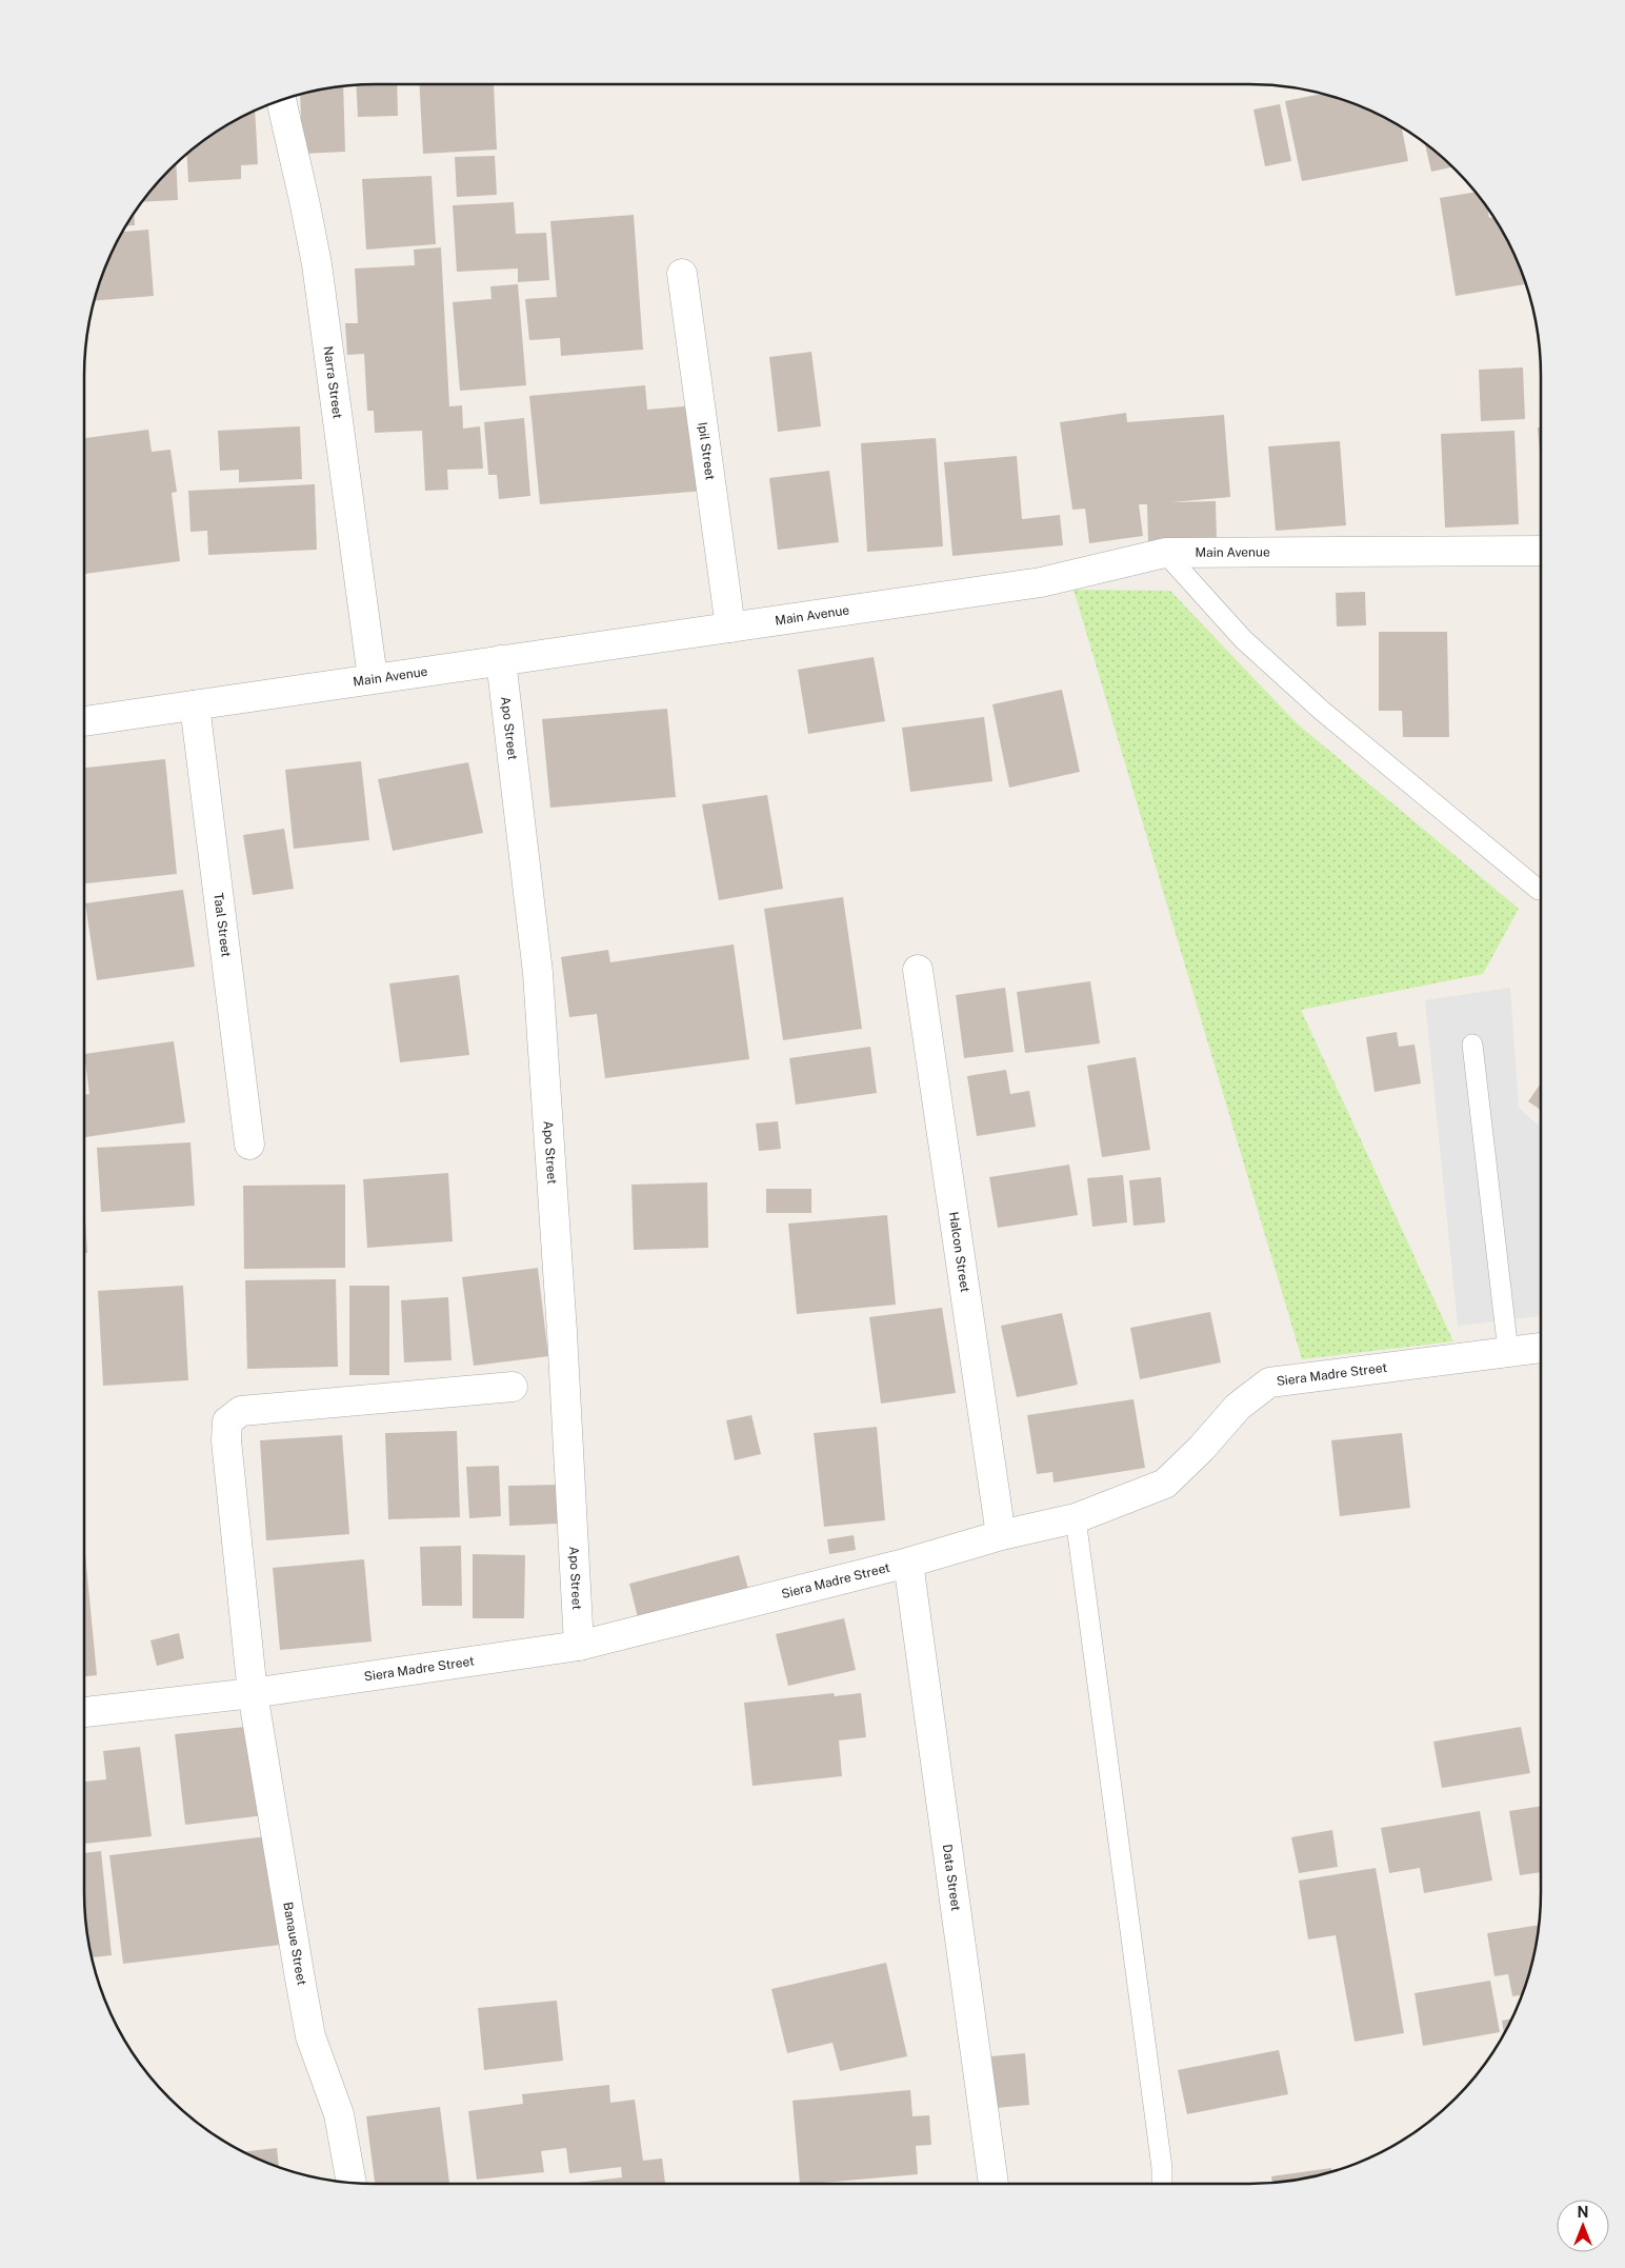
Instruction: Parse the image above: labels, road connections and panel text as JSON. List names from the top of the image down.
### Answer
{
  "streets": {
    "street": [
      "Narra Street",
      "Ipil Street",
      "Main Avenue",
      "Apo Street",
      "Taal Street",
      "Halcon Street",
      "Siera Madre Street",
      "Data Street",
      "Banaue Street"
    ]
  },
  "crossings": [
    ["Narra Street", "Main Avenue"],
    ["Ipil Street", "Main Avenue"],
    ["Main Avenue", "Apo Street"],
    ["Main Avenue", "Taal Street"],
    ["Apo Street", "Siera Madre Street"],
    ["Halcon Street", "Siera Madre Street"],
    ["Siera Madre Street", "Data Street"],
    ["Siera Madre Street", "Banaue Street"]
  ],
  "north": "top"
}
